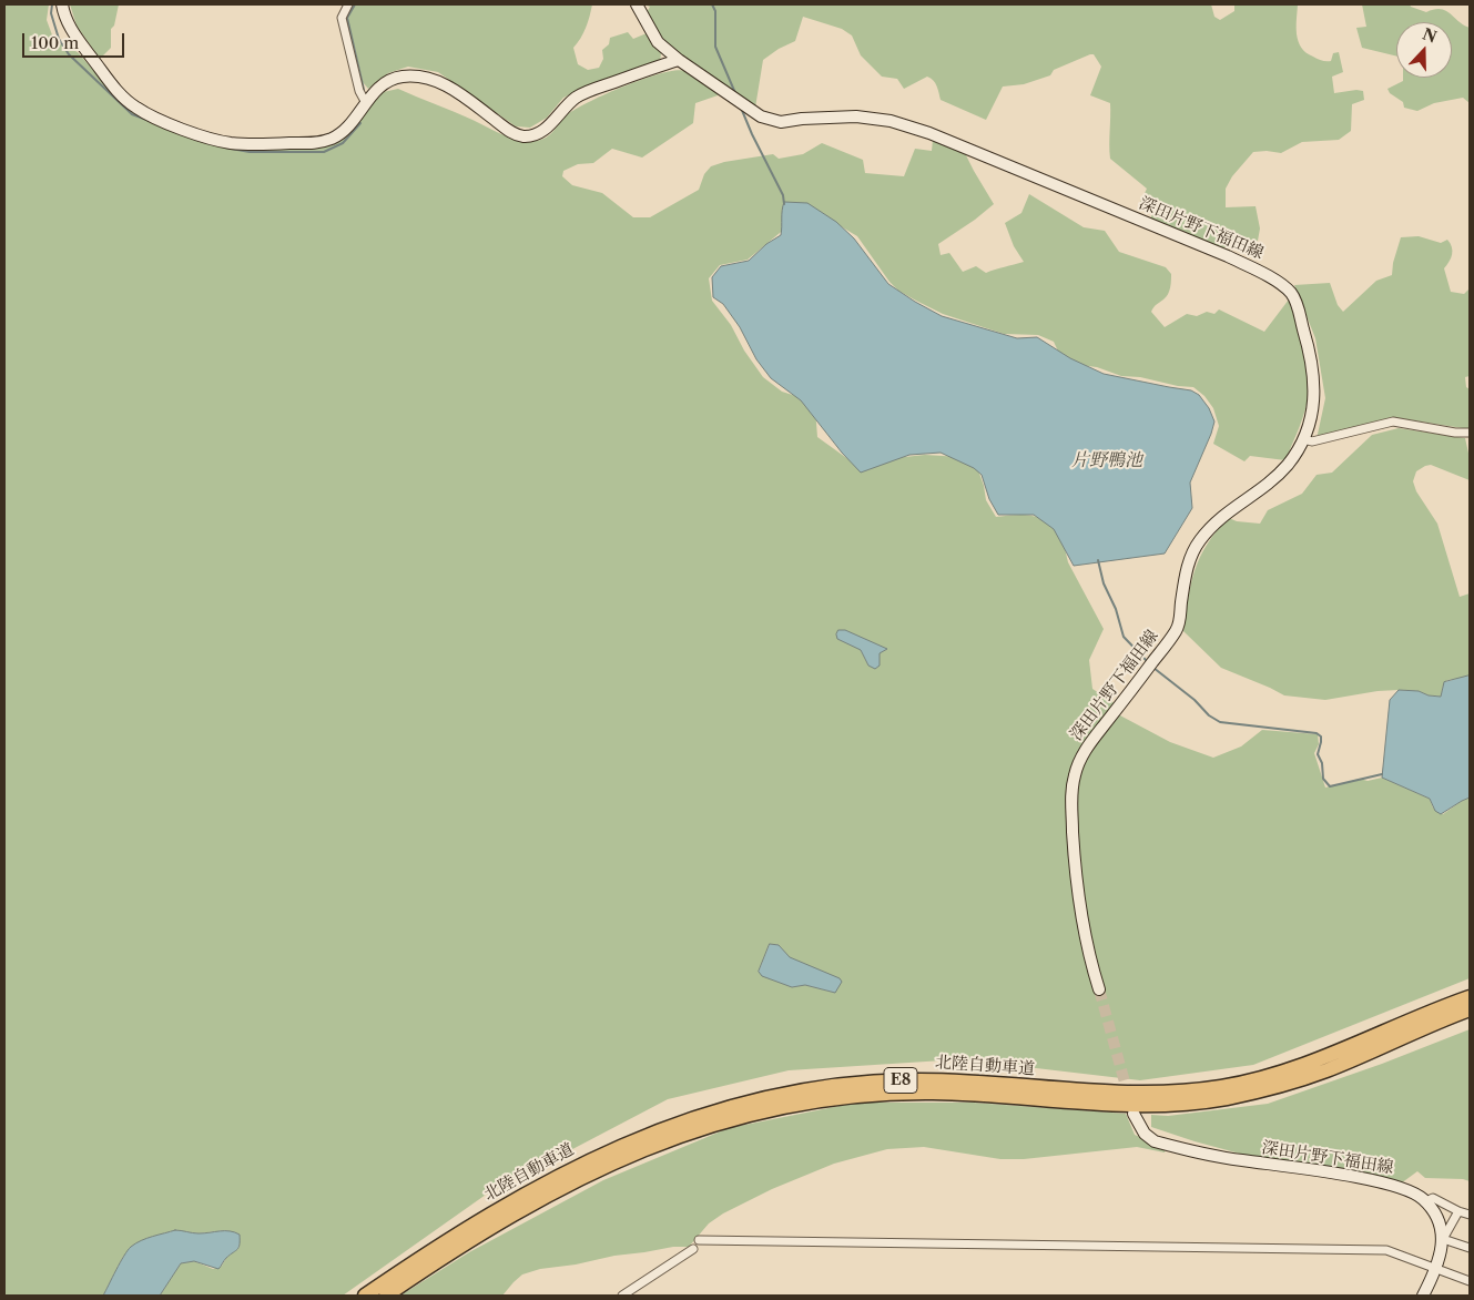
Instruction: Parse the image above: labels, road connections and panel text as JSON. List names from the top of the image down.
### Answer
{
  "streets": {
    "highway": ["北陸自動車道", "E8"],
    "main road": ["深田片野下福田線"]
  },
  "water": ["片野鴨池"],
  "scale_bar": "100 m",
  "north": "top"
}
